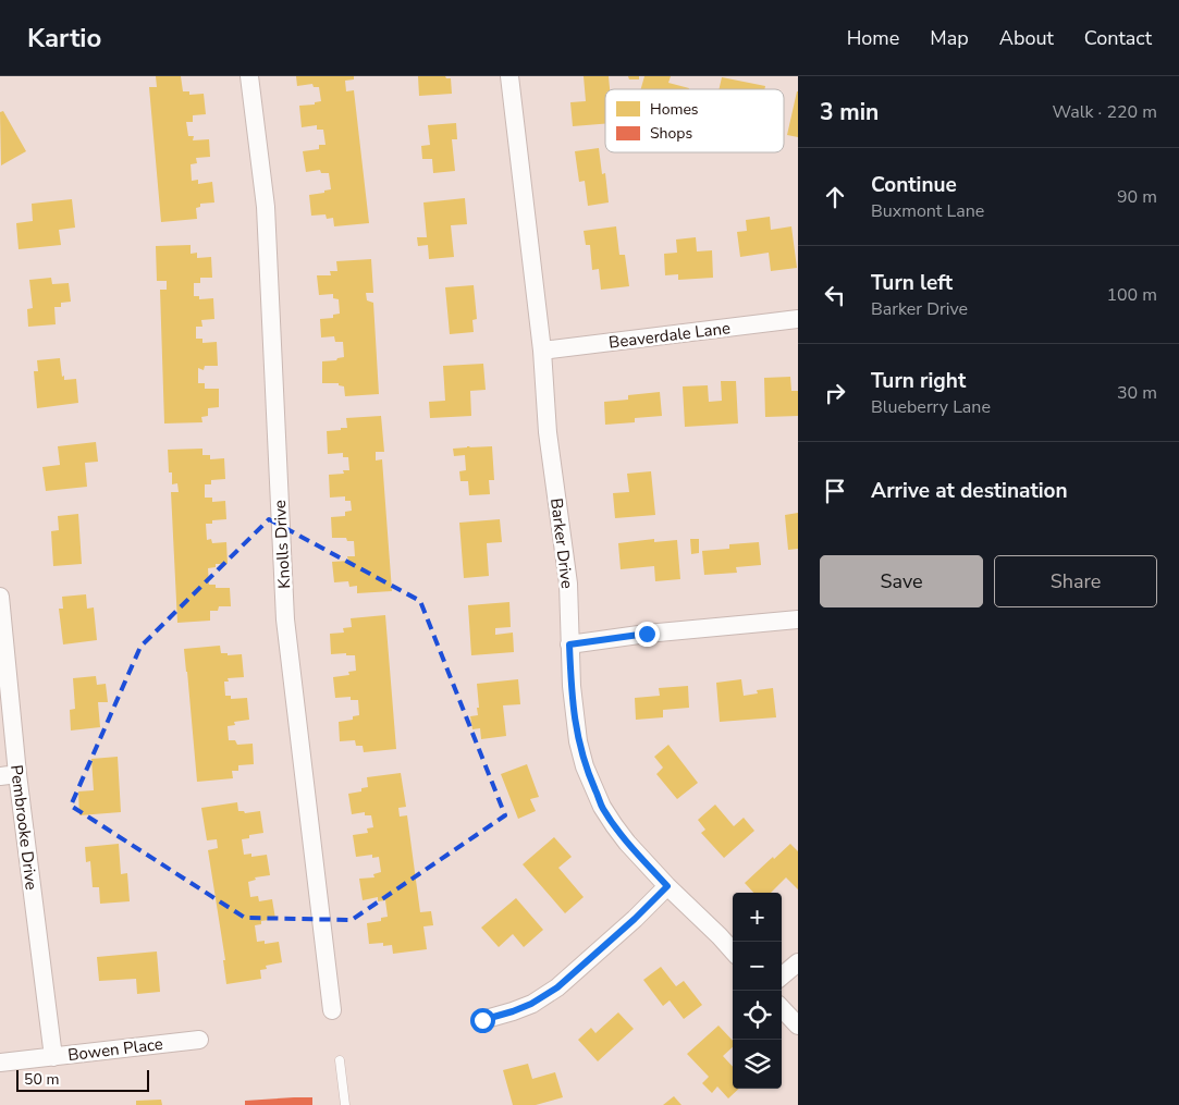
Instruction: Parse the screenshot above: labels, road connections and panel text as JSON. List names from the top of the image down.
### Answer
{
  "streets": {
    "street": [
      "Beaverdale Lane",
      "Barker Drive",
      "Knolls Drive",
      "Pembrooke Drive",
      "Bowen Place"
    ]
  },
  "crossings": [
    ["Beaverdale Lane", "Barker Drive"],
    ["Pembrooke Drive", "Bowen Place"]
  ],
  "legend": ["Homes", "Shops"],
  "scale_bar": "50 m",
  "page": {
    "header": "Kartio",
    "nav": [
      "Home",
      "Map",
      "About",
      "Contact"
    ],
    "heading": ["3 min", "Walk · 220 m"],
    "list": [
      ["Continue", "Buxmont Lane", "90 m"],
      ["Turn left", "Barker Drive", "100 m"],
      ["Turn right", "Blueberry Lane", "30 m"],
      "Arrive at destination"
    ],
    "buttons": ["Save", "Share"],
    "map_buttons": ["+", "−"],
    "scale": "50 m"
  }
}
